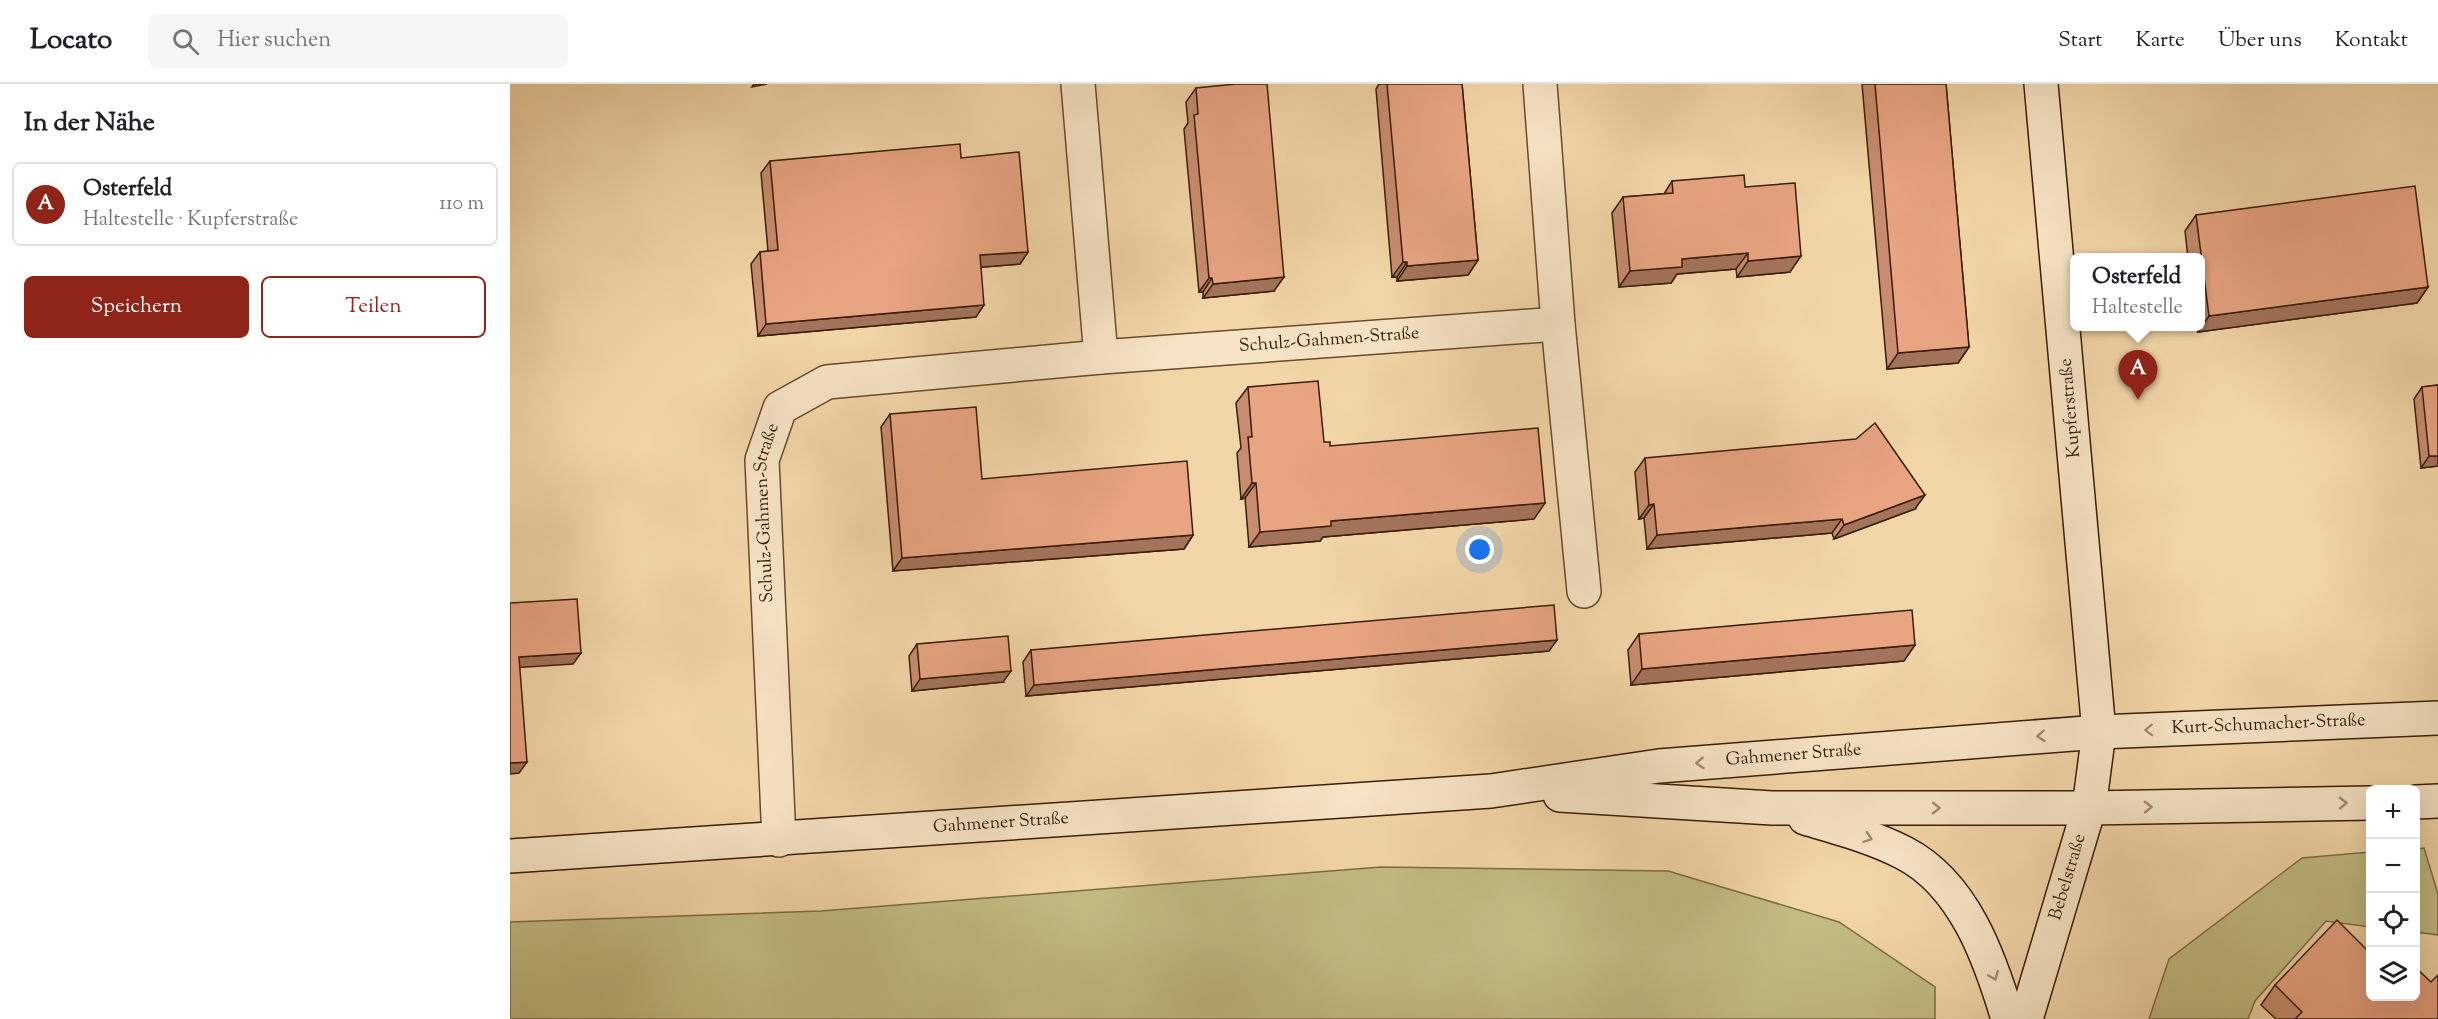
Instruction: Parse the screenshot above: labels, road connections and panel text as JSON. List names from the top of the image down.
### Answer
{
  "streets": {
    "main road": [
      "Schulz-Gahmen-Straße",
      "Kupferstraße",
      "Kurt-Schumacher-Straße",
      "Gahmener Straße",
      "Bebelstraße"
    ]
  },
  "crossings": [
    ["Schulz-Gahmen-Straße", "Gahmener Straße"],
    ["Kupferstraße", "Kurt-Schumacher-Straße"],
    ["Kupferstraße", "Gahmener Straße"],
    ["Kupferstraße", "Bebelstraße"],
    ["Kurt-Schumacher-Straße", "Gahmener Straße"],
    ["Kurt-Schumacher-Straße", "Bebelstraße"],
    ["Gahmener Straße", "Bebelstraße"]
  ],
  "page": {
    "header": "Locato",
    "search": "Hier suchen",
    "nav": [
      "Start",
      "Karte",
      "Über uns",
      "Kontakt"
    ],
    "heading": "In der Nähe",
    "list": [
      {
        "mark": "A",
        "name": "Osterfeld",
        "note": "Haltestelle · Kupferstraße",
        "value": "110 m"
      }
    ],
    "popup": ["Osterfeld", "Haltestelle"],
    "buttons": ["Speichern", "Teilen"],
    "pins": "A",
    "map_buttons": ["+", "−"]
  }
}
